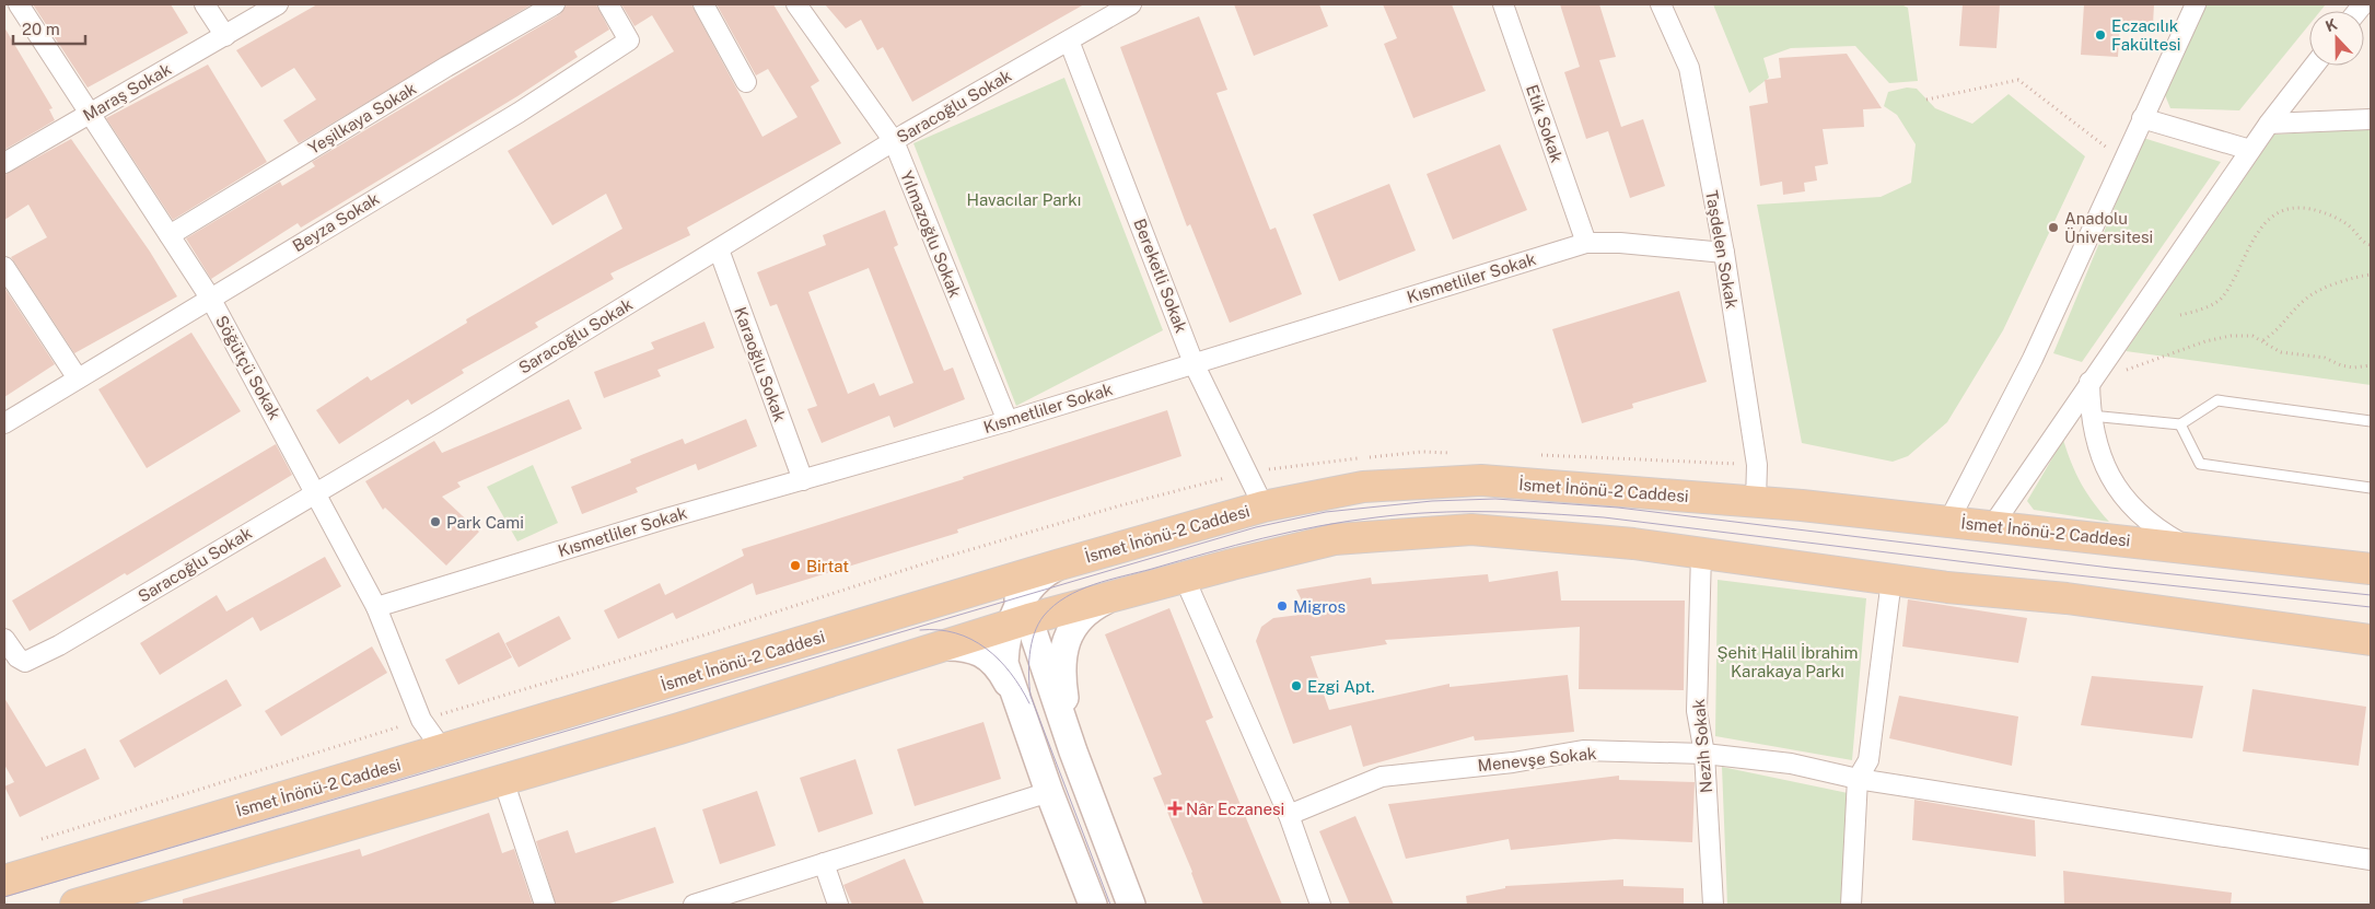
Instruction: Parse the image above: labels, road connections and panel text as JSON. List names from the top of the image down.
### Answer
{
  "streets": {
    "main road": ["İsmet İnönü-2 Caddesi"],
    "street": [
      "Maraş Sokak",
      "Saracoğlu Sokak",
      "Yeşilkaya Sokak",
      "Etik Sokak",
      "Beyza Sokak",
      "Yılmazoğlu Sokak",
      "Taşdelen Sokak",
      "Bereketli Sokak",
      "Kısmetliler Sokak",
      "Karaoğlu Sokak",
      "Söğütçü Sokak",
      "Nezih Sokak",
      "Menevşe Sokak"
    ]
  },
  "crossings": [
    ["Maraş Sokak", "Söğütçü Sokak"],
    ["Saracoğlu Sokak", "Yılmazoğlu Sokak"],
    ["Saracoğlu Sokak", "Bereketli Sokak"],
    ["Saracoğlu Sokak", "Karaoğlu Sokak"],
    ["Saracoğlu Sokak", "Söğütçü Sokak"],
    ["Yeşilkaya Sokak", "Söğütçü Sokak"],
    ["Etik Sokak", "Kısmetliler Sokak"],
    ["Beyza Sokak", "Söğütçü Sokak"],
    ["Yılmazoğlu Sokak", "Kısmetliler Sokak"],
    ["Taşdelen Sokak", "Kısmetliler Sokak"],
    ["Taşdelen Sokak", "İsmet İnönü-2 Caddesi"],
    ["Bereketli Sokak", "Kısmetliler Sokak"],
    ["Bereketli Sokak", "İsmet İnönü-2 Caddesi"],
    ["Kısmetliler Sokak", "Karaoğlu Sokak"],
    ["Kısmetliler Sokak", "Söğütçü Sokak"],
    ["Söğütçü Sokak", "İsmet İnönü-2 Caddesi"],
    ["Nezih Sokak", "Menevşe Sokak"]
  ],
  "parks": ["Havacılar Parkı", "Şehit Halil İbrahim Karakaya Parkı"],
  "places": {
    "other": [
      "Eczacılık Fakültesi",
      "Anadolu Üniversitesi",
      "Park Cami",
      "Birtat",
      "Migros",
      "Ezgi Apt."
    ],
    "health": ["Nâr Eczanesi"]
  },
  "scale_bar": "20 m",
  "north": "top"
}
